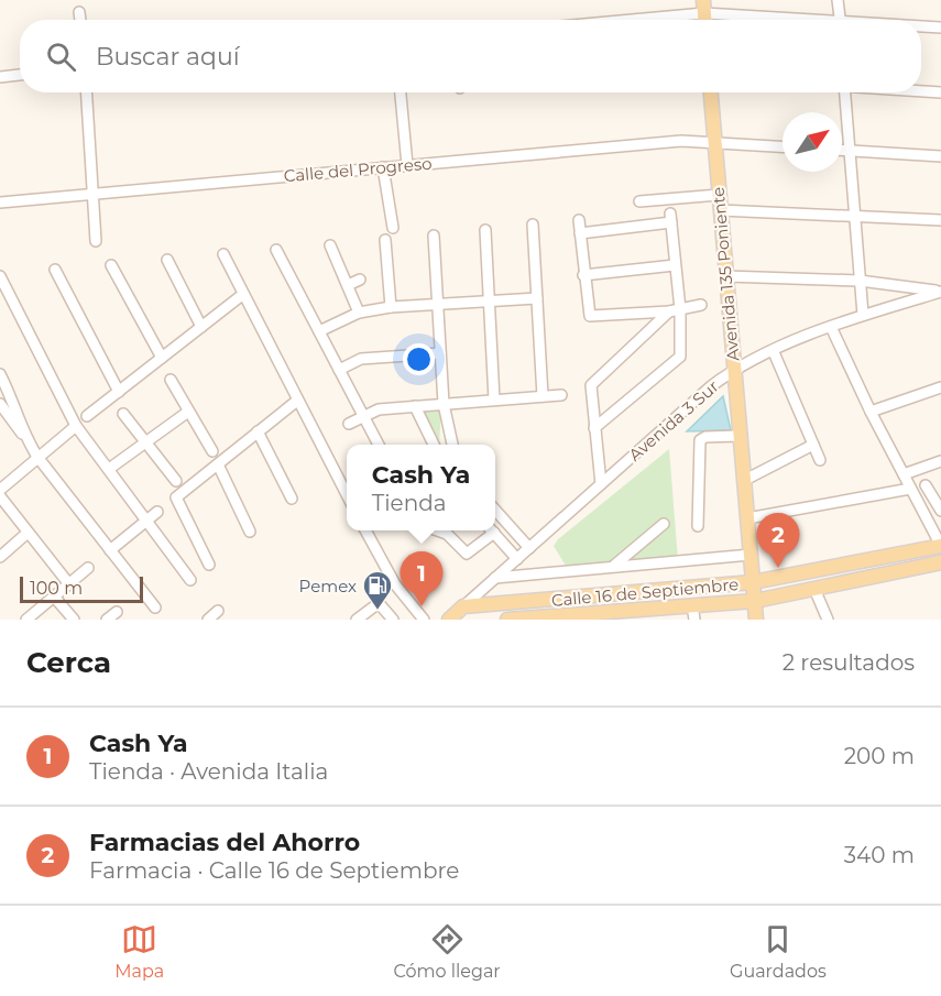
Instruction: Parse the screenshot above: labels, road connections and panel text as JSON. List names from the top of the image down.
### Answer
{
  "streets": {
    "main road": ["Avenida 135 Poniente", "Avenida 3 Sur", "Calle 16 de Septiembre"],
    "street": ["Calle del Progreso"]
  },
  "crossings": [
    ["Calle del Progreso", "Avenida 135 Poniente"],
    ["Avenida 135 Poniente", "Avenida 3 Sur"],
    ["Avenida 135 Poniente", "Calle 16 de Septiembre"],
    ["Avenida 3 Sur", "Calle 16 de Septiembre"]
  ],
  "places": {
    "fuel station": ["Pemex"]
  },
  "scale_bar": "100 m",
  "north": "top right",
  "page": {
    "search": "Buscar aquí",
    "popup": ["Cash Ya", "Tienda"],
    "pins": ["2", "1"],
    "scale": "100 m",
    "heading": ["Cerca", "2 resultados"],
    "list": [
      {
        "mark": "1",
        "name": "Cash Ya",
        "note": "Tienda · Avenida Italia",
        "value": "200 m"
      },
      {
        "mark": "2",
        "name": "Farmacias del Ahorro",
        "note": "Farmacia · Calle 16 de Septiembre",
        "value": "340 m"
      }
    ],
    "nav": ["Mapa", "Cómo llegar", "Guardados"]
  }
}
